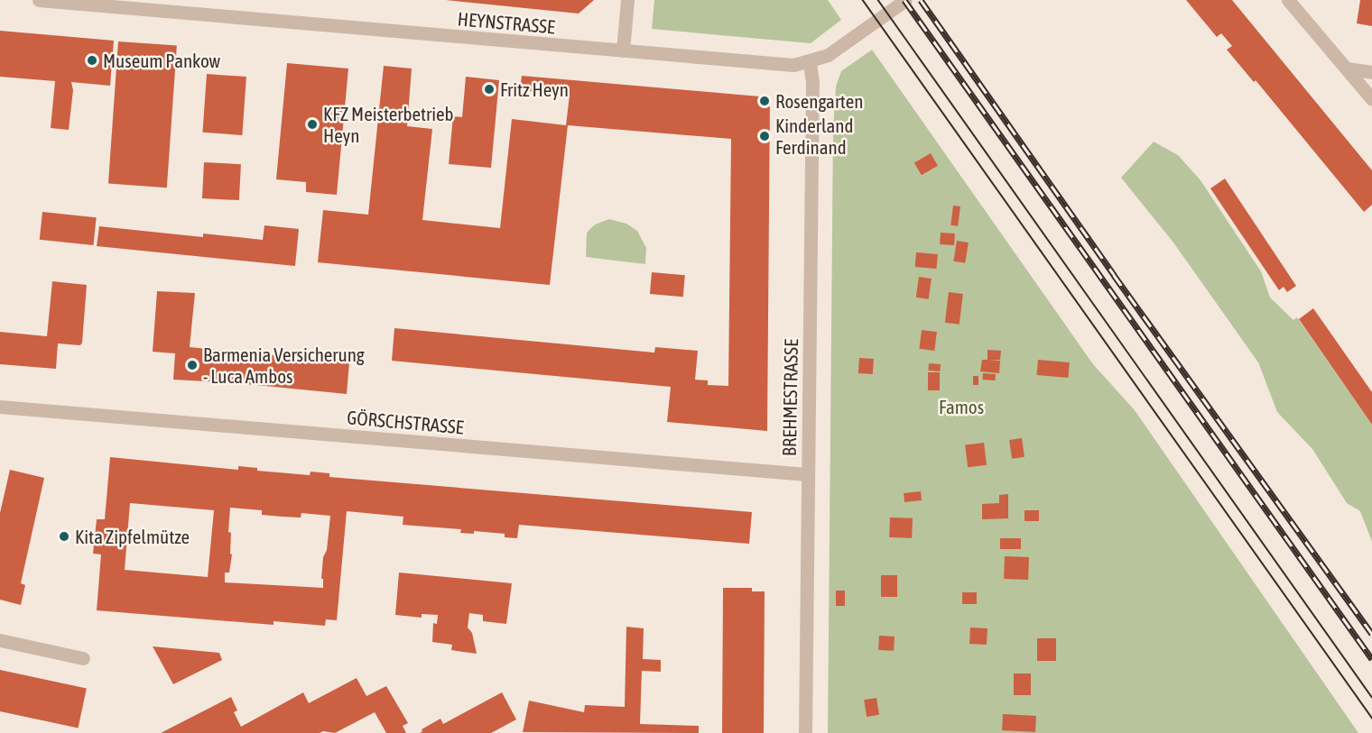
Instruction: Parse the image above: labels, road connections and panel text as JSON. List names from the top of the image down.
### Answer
{
  "streets": {
    "street": ["HEYNSTRASSE", "BREHMESTRASSE", "GÖRSCHSTRASSE"]
  },
  "crossings": [
    ["HEYNSTRASSE", "BREHMESTRASSE"],
    ["BREHMESTRASSE", "GÖRSCHSTRASSE"]
  ],
  "parks": ["Famos"],
  "places": [
    "Museum Pankow",
    "Fritz Heyn",
    "Rosengarten",
    "KFZ Meisterbetrieb Heyn",
    "Kinderland Ferdinand",
    "Barmenia Versicherung - Luca Ambos",
    "Kita Zipfelmütze"
  ]
}
